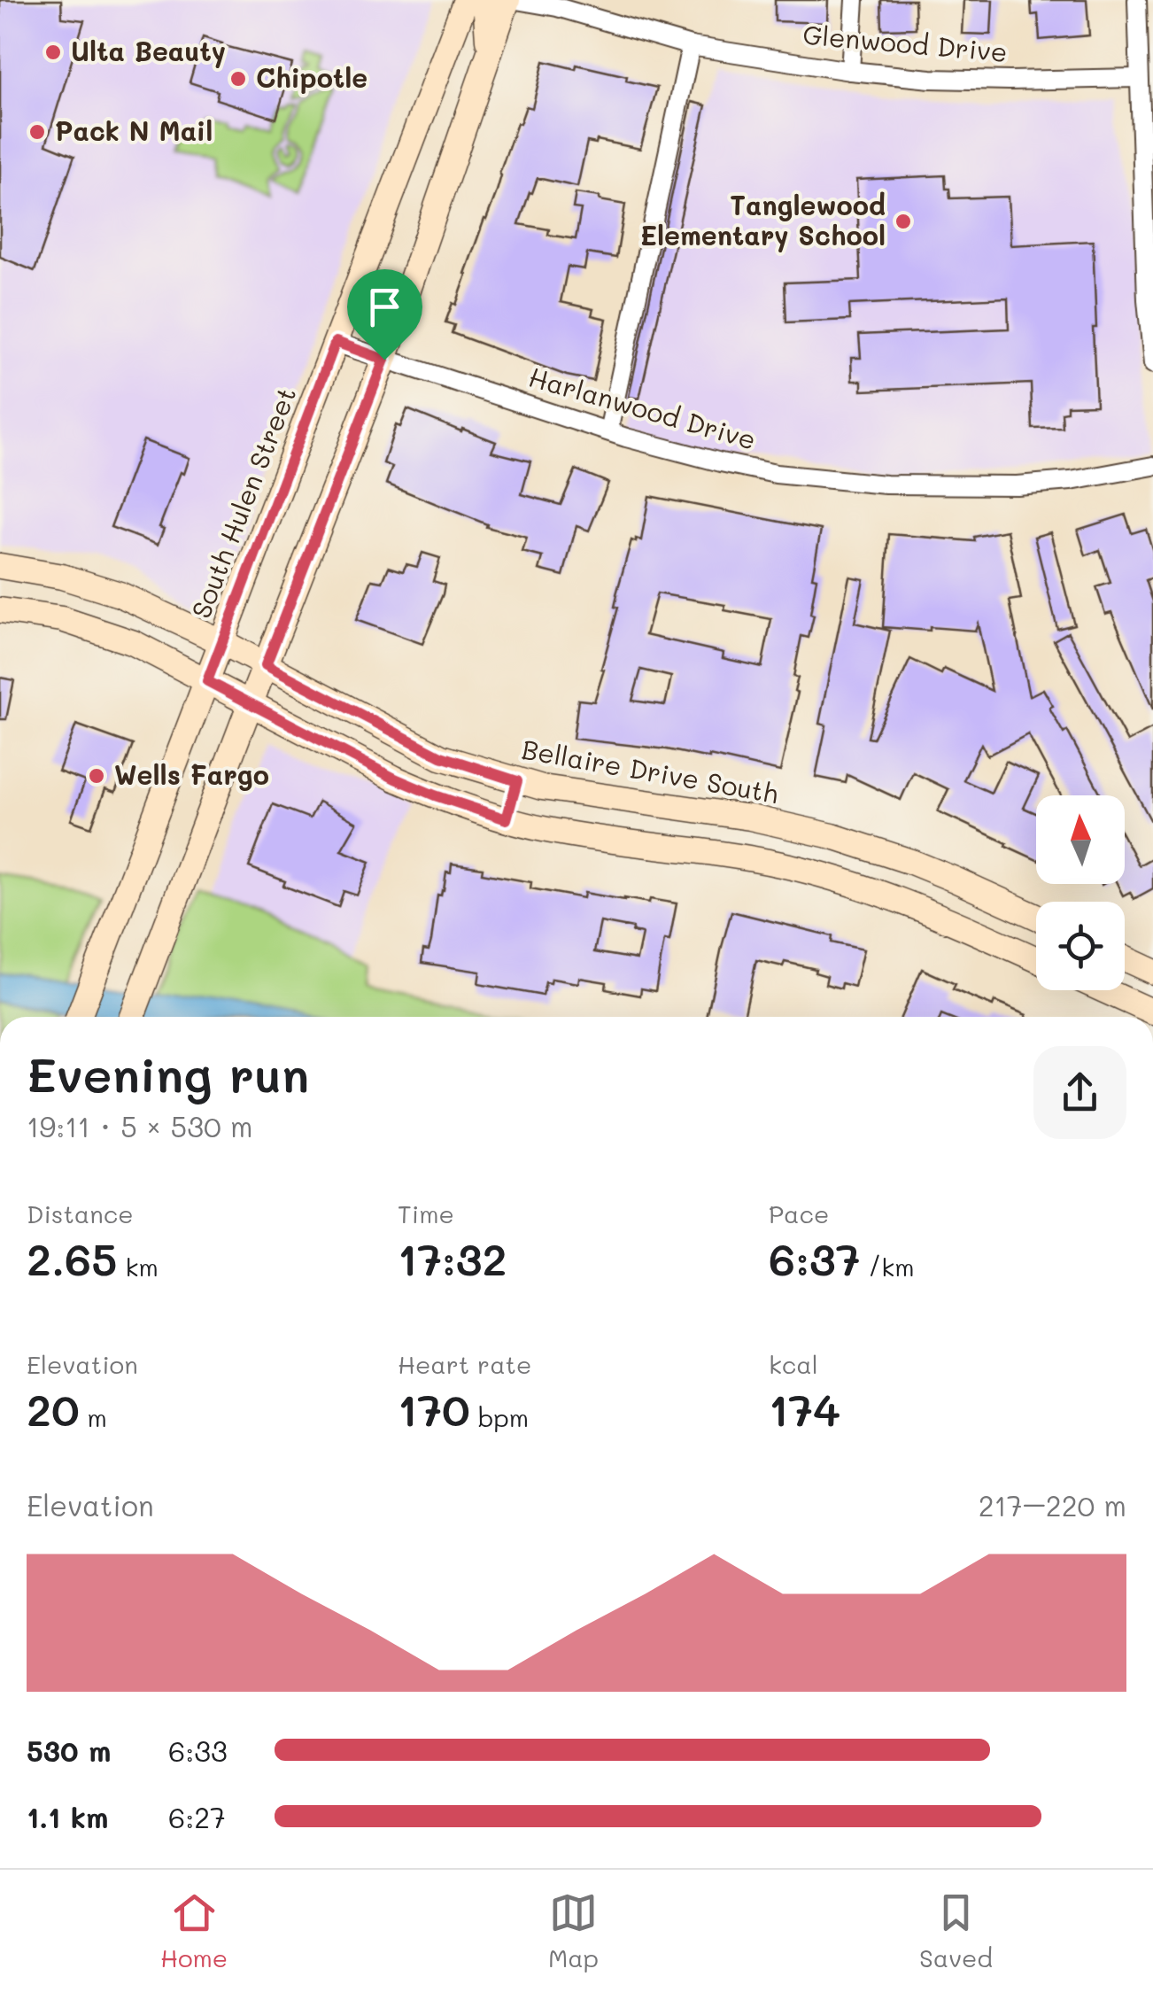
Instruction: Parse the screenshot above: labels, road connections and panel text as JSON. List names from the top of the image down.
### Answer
{
  "streets": {
    "main road": ["South Hulen Street", "Bellaire Drive South"],
    "street": ["Glenwood Drive", "Harlanwood Drive"]
  },
  "crossings": [
    ["Harlanwood Drive", "South Hulen Street"],
    ["South Hulen Street", "Bellaire Drive South"]
  ],
  "places": [
    "Ulta Beauty",
    "Chipotle",
    "Pack N Mail",
    "Tanglewood Elementary School",
    "Wells Fargo"
  ],
  "north": "top",
  "page": {
    "heading": ["Evening run", "19:11 · 5 × 530 m"],
    "stats": [
      ["Distance", "2.65 km"],
      ["Time", "17:32"],
      ["Pace", "6:37 /km"],
      ["Elevation", "20 m"],
      ["Heart rate", "170 bpm"],
      ["kcal", "174"]
    ],
    "chart": ["Elevation", "217–220 m"],
    "list": [
      {
        "name": "530 m",
        "note": "6:33"
      },
      {
        "name": "1.1 km",
        "note": "6:27"
      }
    ],
    "tabs": ["Home", "Map", "Saved"]
  }
}
